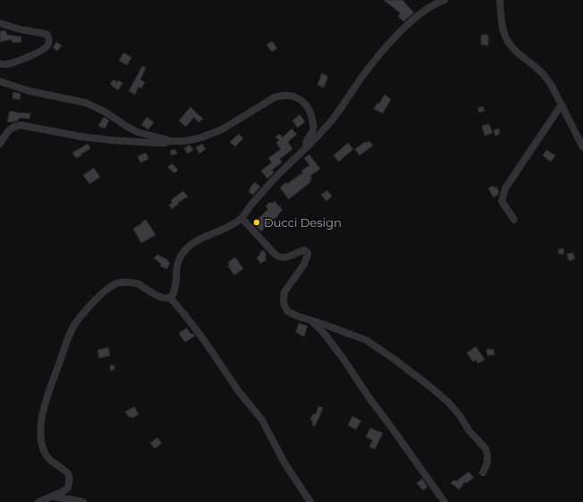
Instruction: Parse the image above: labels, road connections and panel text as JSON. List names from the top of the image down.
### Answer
{
  "places": ["Ducci Design"]
}
